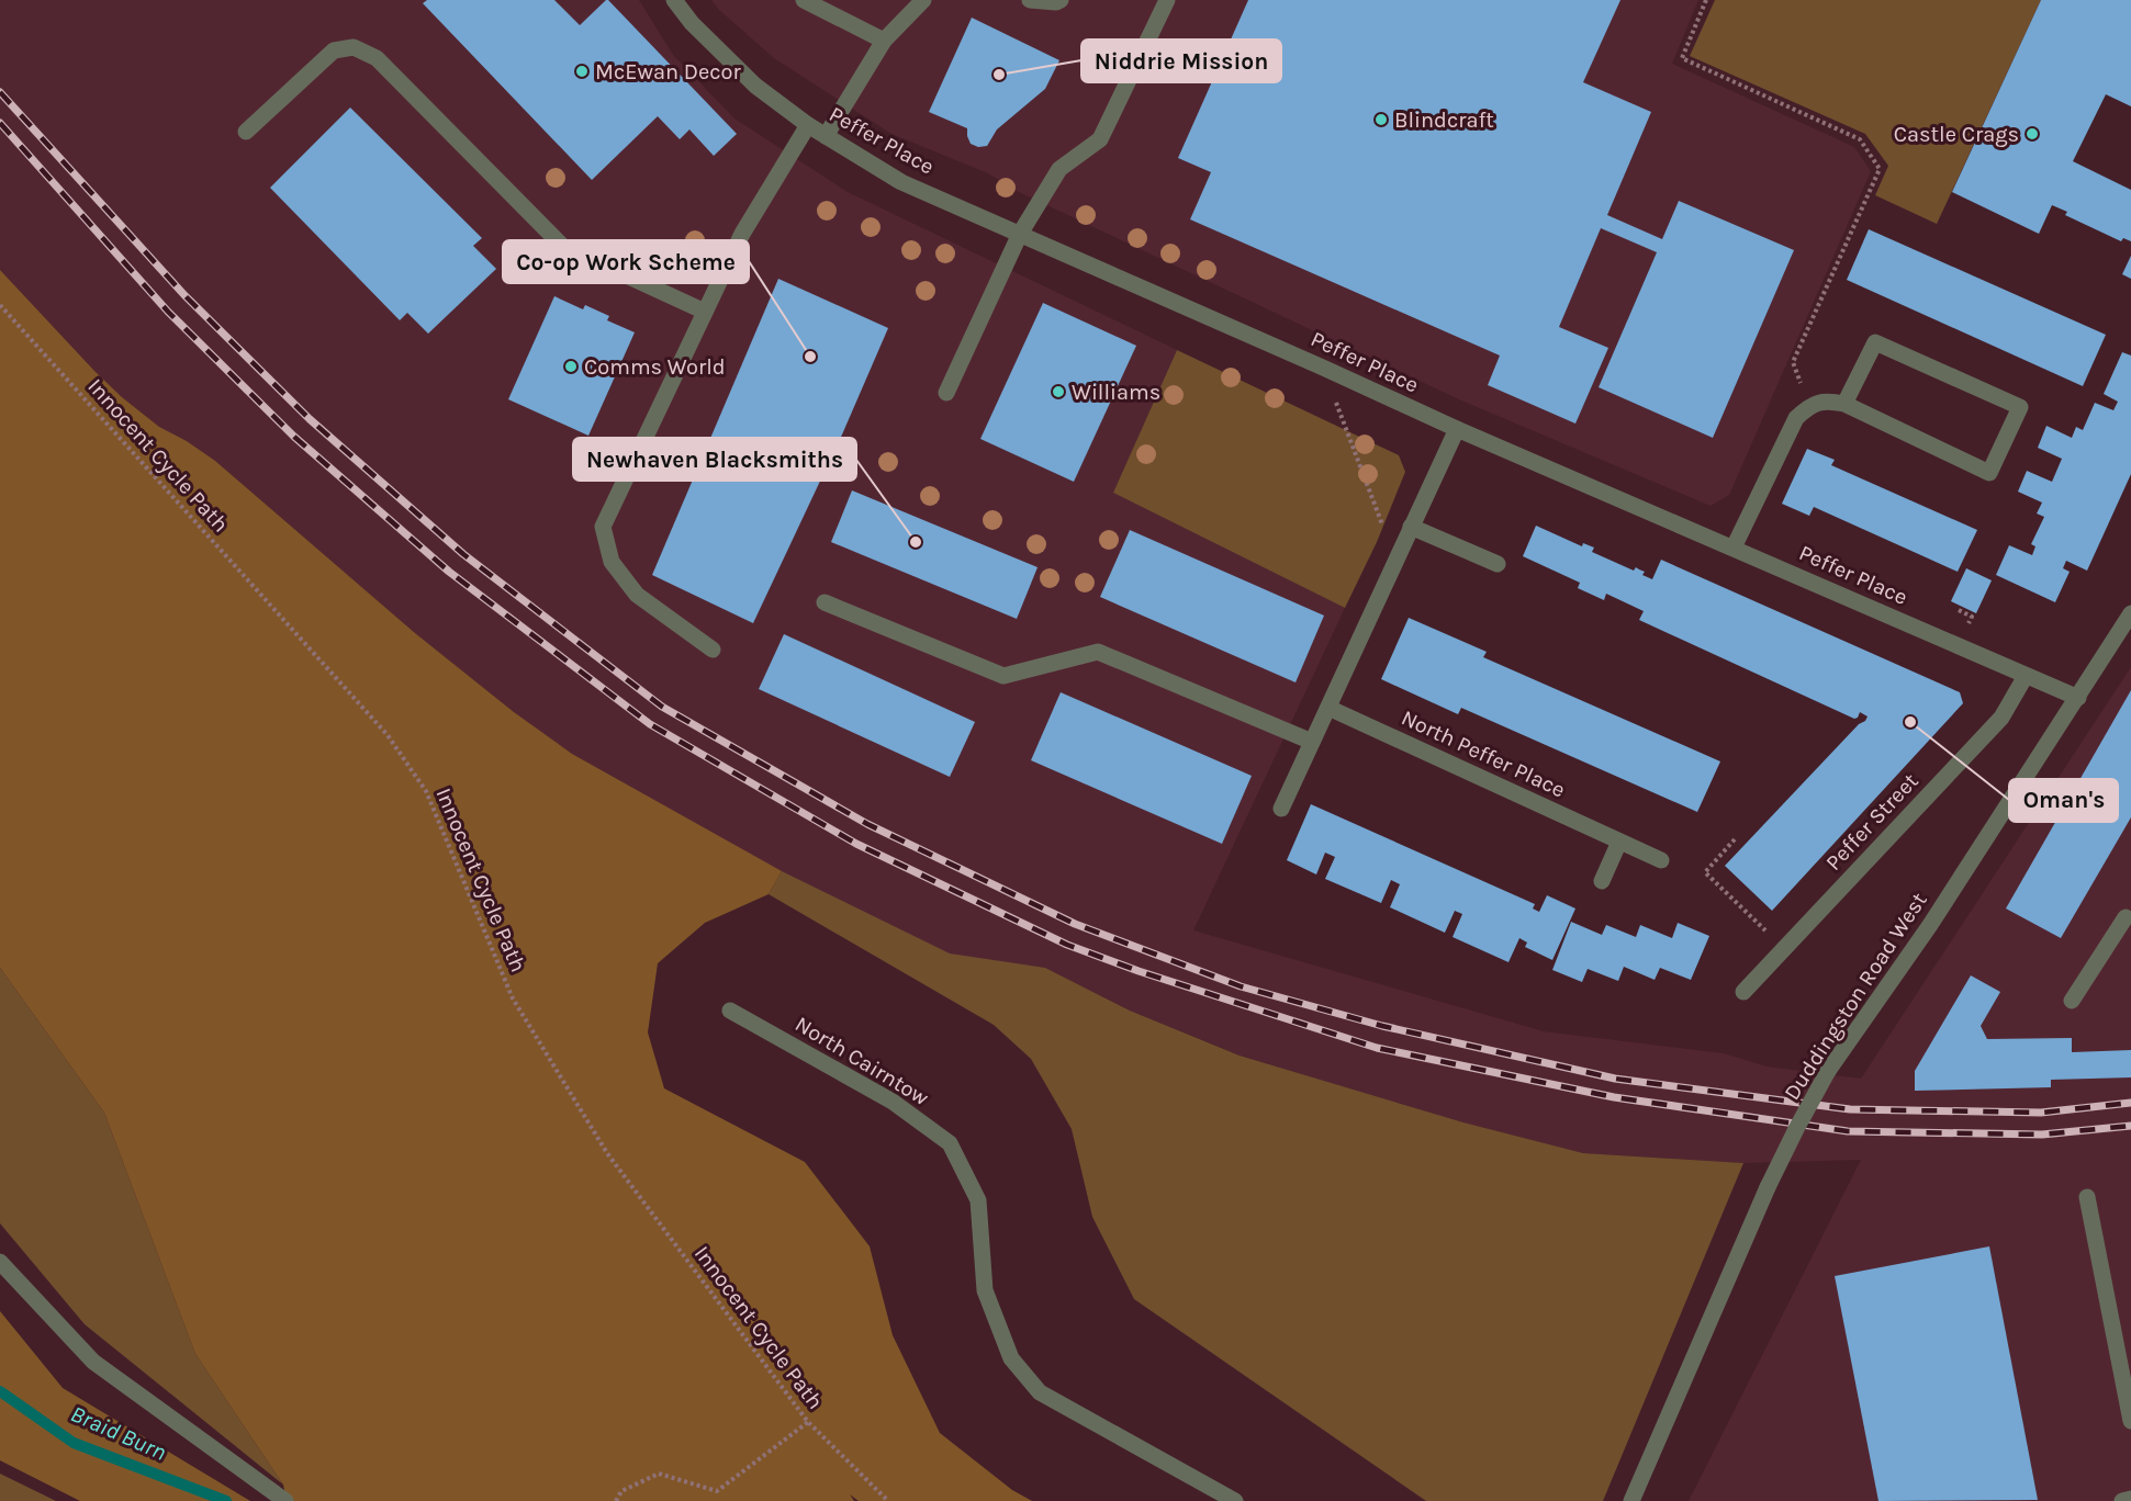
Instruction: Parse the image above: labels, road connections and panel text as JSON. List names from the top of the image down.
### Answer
{
  "streets": {
    "street": [
      "Peffer Place",
      "North Peffer Place",
      "Peffer Street",
      "Duddingston Road West",
      "North Cairntow"
    ],
    "path": ["Innocent Cycle Path"]
  },
  "crossings": [
    ["Peffer Place", "Peffer Street"],
    ["Peffer Place", "Duddingston Road West"]
  ],
  "water": ["Braid Burn"],
  "places": [
    "McEwan Decor",
    "Niddrie Mission",
    "Blindcraft",
    "Castle Crags",
    "Co-op Work Scheme",
    "Comms World",
    "Williams",
    "Newhaven Blacksmiths",
    "Oman's"
  ]
}
